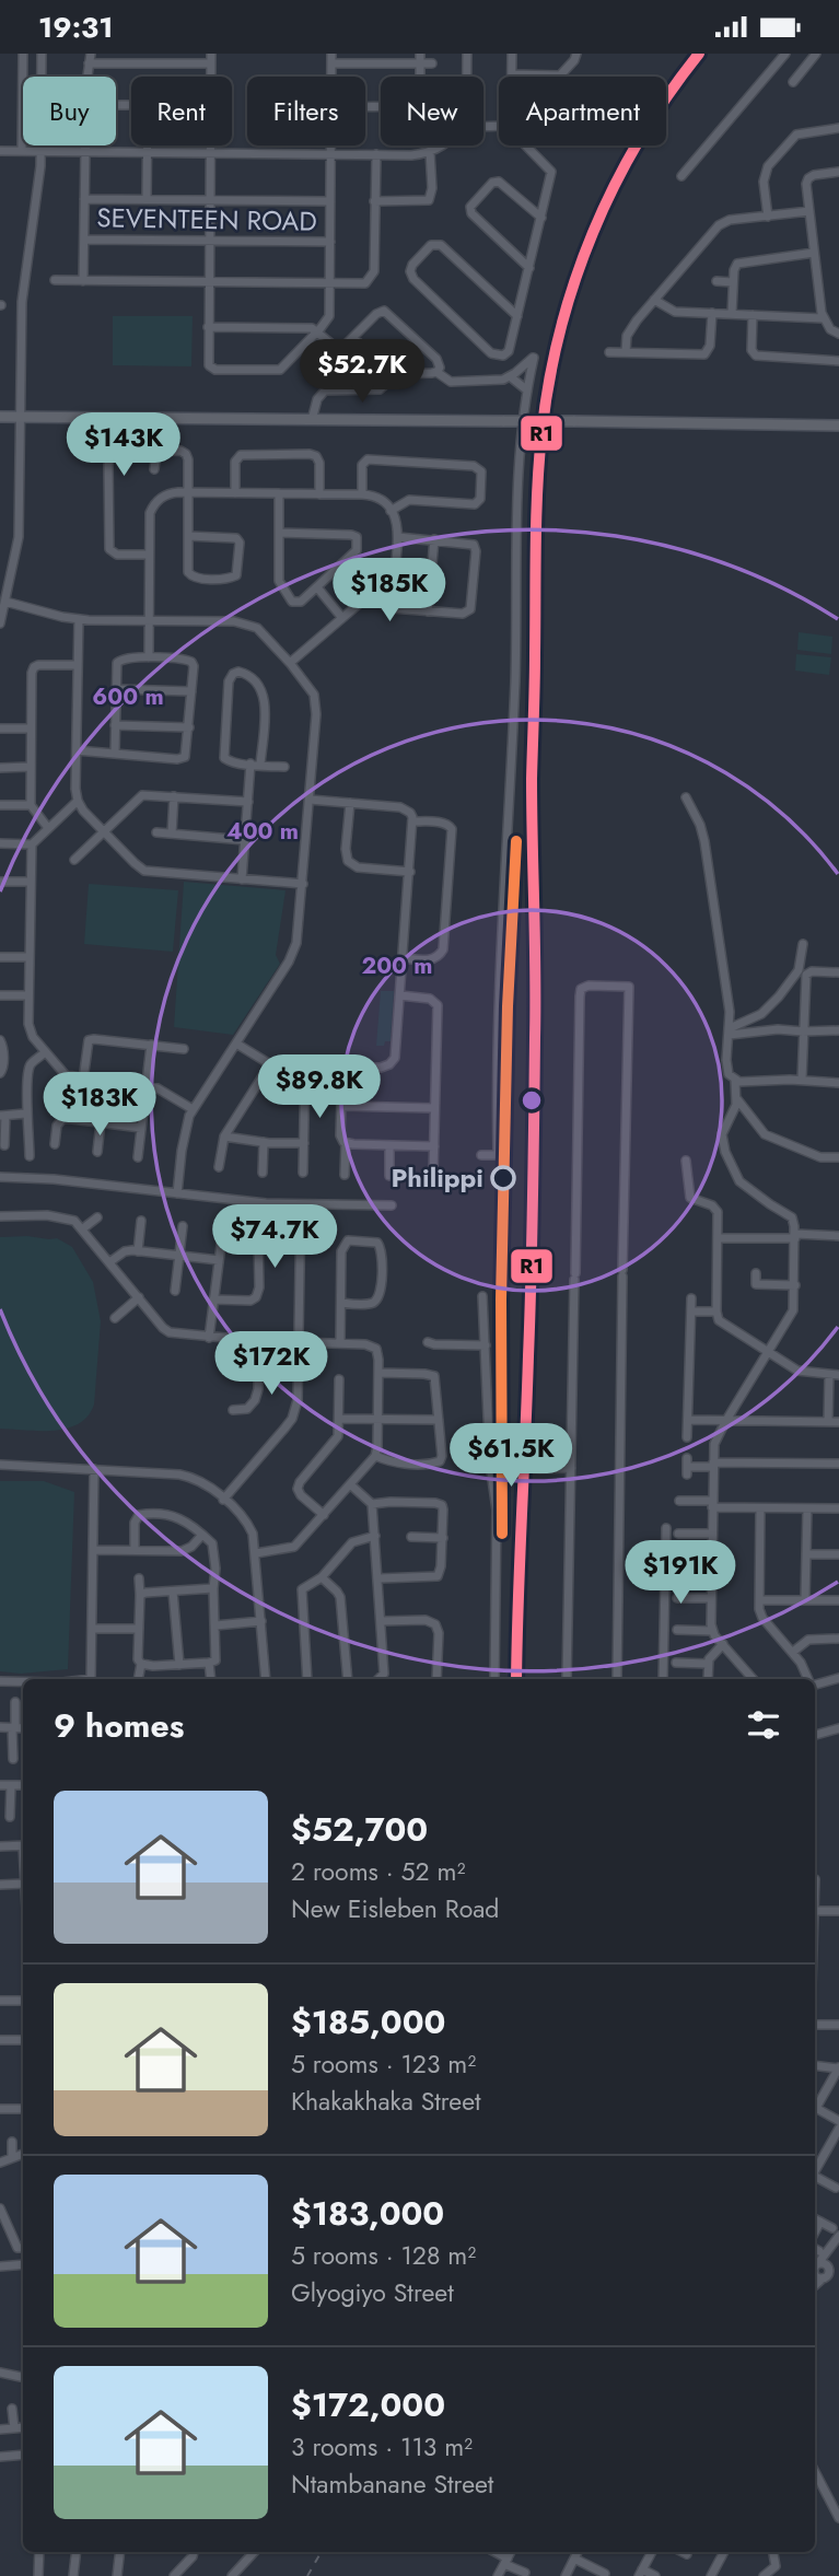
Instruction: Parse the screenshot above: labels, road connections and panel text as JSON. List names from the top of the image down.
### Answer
{
  "streets": {
    "street": ["SEVENTEEN ROAD"]
  },
  "places": ["Philippi"],
  "lines": ["transit line R1"],
  "page": {
    "status": "19:31",
    "chip": [
      "Buy",
      "Rent",
      "Filters",
      "New",
      "Apartment"
    ],
    "price": [
      "$52.7K",
      "$143K",
      "$185K",
      "$89.8K",
      "$183K",
      "$74.7K",
      "$172K",
      "$61.5K",
      "$191K"
    ],
    "heading": "9 homes",
    "list": [
      {
        "name": "$52,700",
        "note": "2 rooms · 52 m² · New Eisleben Road"
      },
      {
        "name": "$185,000",
        "note": "5 rooms · 123 m² · Khakakhaka Street"
      },
      {
        "name": "$183,000",
        "note": "5 rooms · 128 m² · Glyogiyo Street"
      },
      {
        "name": "$172,000",
        "note": "3 rooms · 113 m² · Ntambanane Street"
      }
    ]
  },
  "rings": ["600 m", "400 m", "200 m"]
}
